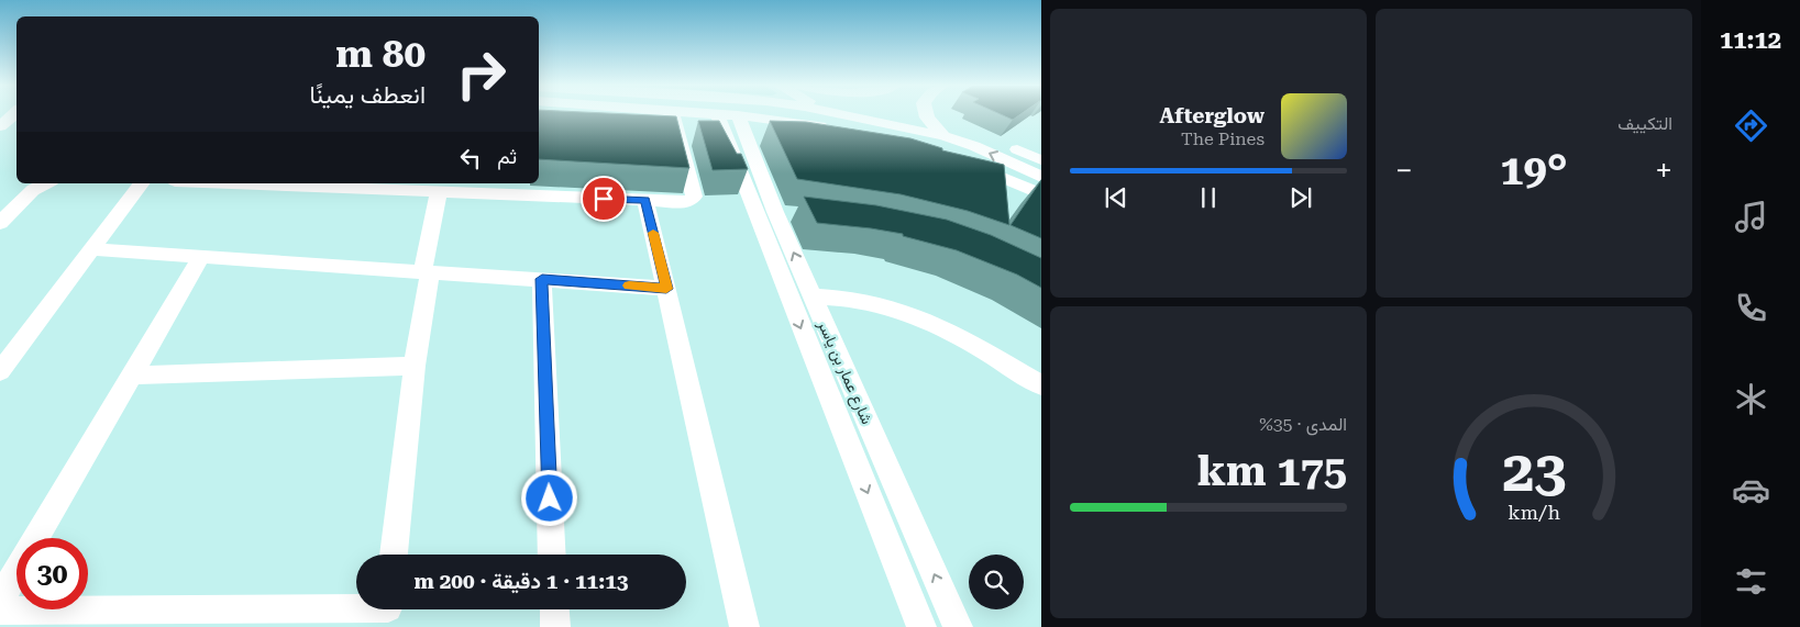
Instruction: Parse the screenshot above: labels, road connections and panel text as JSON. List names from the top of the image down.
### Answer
{
  "streets": {
    "street": ["شارع عمار بن ياسر"]
  },
  "page": {
    "tabs": "11:12",
    "tile": [
      "التكييف",
      ["المدى · 35%", "175 km"]
    ],
    "turn": ["80 m", "انعطف يمينًا"],
    "song": ["Afterglow", "The Pines"],
    "then": "ثم",
    "heat": ["−", "19°", "+"],
    "limit": "30",
    "trip": "11:13 · 1 دقيقة · 200 m",
    "gauge": ["23", "km/h"]
  }
}
